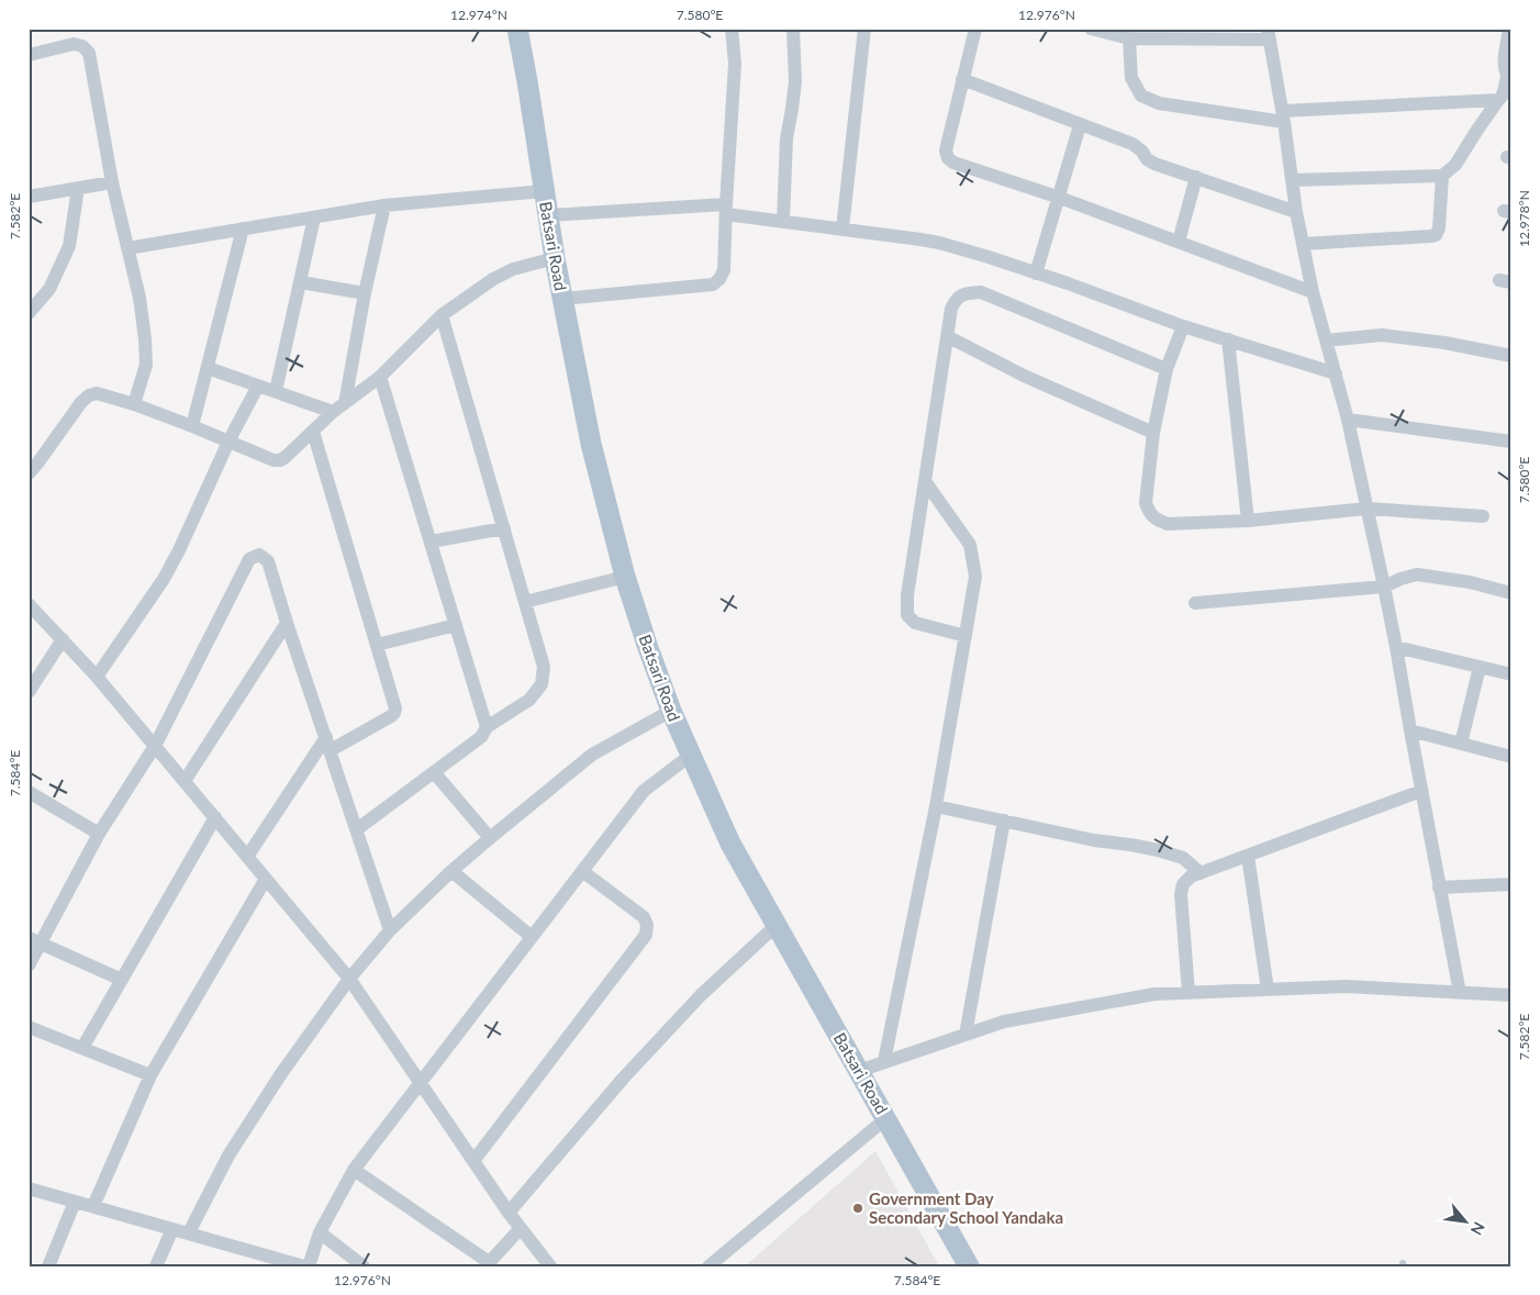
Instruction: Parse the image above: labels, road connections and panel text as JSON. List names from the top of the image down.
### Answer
{
  "streets": {
    "main road": ["Batsari Road"]
  },
  "places": ["Government Day Secondary School Yandaka"],
  "north": "bottom right",
  "coordinates": [
    "12.974°N",
    "7.580°E",
    "12.976°N",
    "7.582°E",
    "12.978°N",
    "7.584°E"
  ]
}
